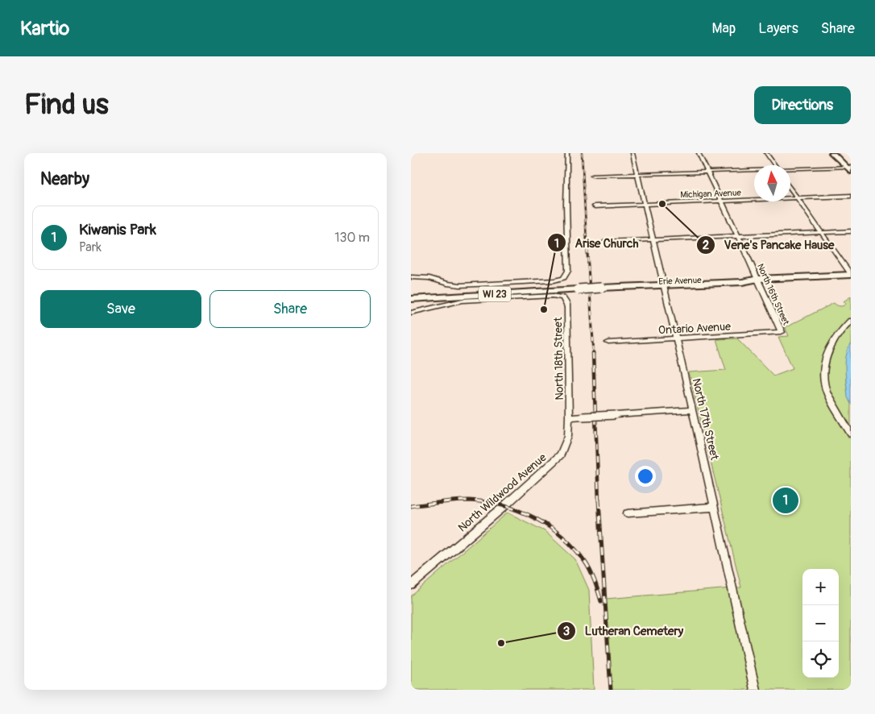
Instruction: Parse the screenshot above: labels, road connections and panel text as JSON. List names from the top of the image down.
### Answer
{
  "streets": {
    "main road": ["Erie Avenue", "WI 23"],
    "street": [
      "Michigan Avenue",
      "North 16th Street",
      "Ontario Avenue",
      "North 18th Street",
      "North 17th Street",
      "North Wildwood Avenue"
    ]
  },
  "crossings": [
    ["Michigan Avenue", "North 16th Street"],
    ["Michigan Avenue", "North 17th Street"],
    ["Erie Avenue", "WI 23"],
    ["Erie Avenue", "North 16th Street"],
    ["Erie Avenue", "North 17th Street"],
    ["North 16th Street", "Ontario Avenue"],
    ["Ontario Avenue", "North 17th Street"],
    ["North 18th Street", "North Wildwood Avenue"]
  ],
  "places": ["Vene's Pancake Hause", "Arise Church", "Lutheran Cemetery"],
  "north": "top",
  "page": {
    "header": "Kartio",
    "nav": ["Map", "Layers", "Share"],
    "buttons": [
      "Directions",
      ["Save", "Share"]
    ],
    "title": "Find us",
    "heading": "Nearby",
    "list": [
      {
        "mark": "1",
        "name": "Kiwanis Park",
        "note": "Park",
        "value": "130 m"
      }
    ],
    "pins": "1",
    "map_buttons": ["+", "−"]
  }
}
